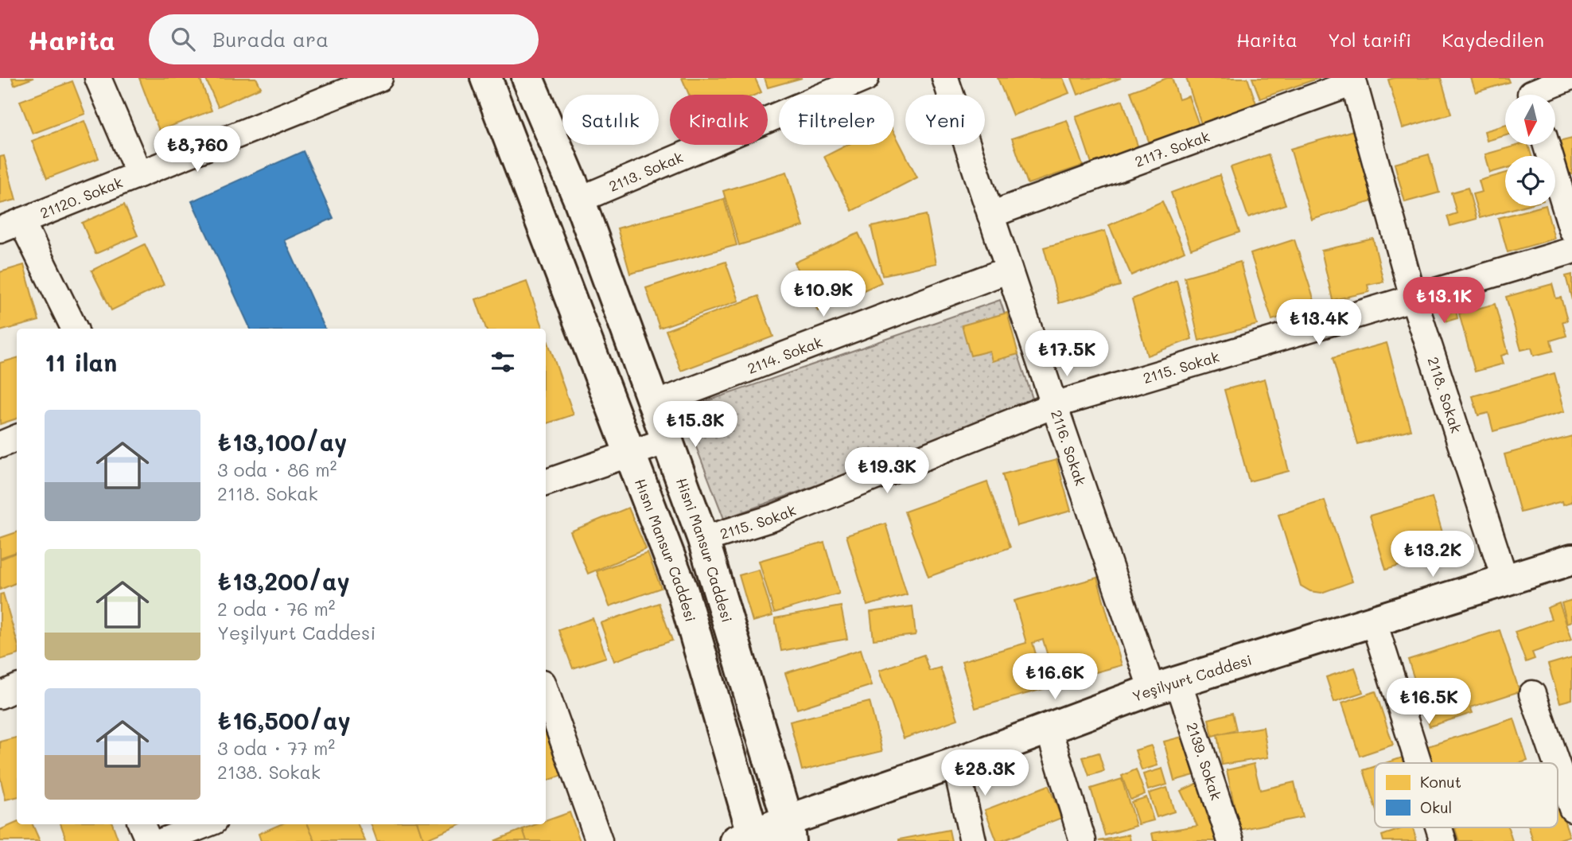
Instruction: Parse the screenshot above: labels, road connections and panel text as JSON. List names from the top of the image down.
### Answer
{
  "streets": {
    "main road": ["Hısnı Mansur Caddesi", "Hisni Mansur Caddesi", "Yeşilyurt Caddesi"],
    "street": [
      "2117. Sokak",
      "2113. Sokak",
      "21120. Sokak",
      "2114. Sokak",
      "2115. Sokak",
      "2118. Sokak",
      "2116. Sokak",
      "2139. Sokak"
    ]
  },
  "crossings": [
    ["2117. Sokak", "2118. Sokak"],
    ["2117. Sokak", "2116. Sokak"],
    ["2113. Sokak", "Hisni Mansur Caddesi"],
    ["2114. Sokak", "2116. Sokak"],
    ["2114. Sokak", "Hisni Mansur Caddesi"],
    ["2115. Sokak", "2118. Sokak"],
    ["2115. Sokak", "2116. Sokak"],
    ["2115. Sokak", "Hisni Mansur Caddesi"],
    ["2118. Sokak", "Yeşilyurt Caddesi"],
    ["2116. Sokak", "Yeşilyurt Caddesi"],
    ["2116. Sokak", "2139. Sokak"],
    ["Hısnı Mansur Caddesi", "Yeşilyurt Caddesi"],
    ["Hisni Mansur Caddesi", "Yeşilyurt Caddesi"],
    ["Yeşilyurt Caddesi", "2139. Sokak"]
  ],
  "legend": ["Konut", "Okul"],
  "north": "bottom",
  "page": {
    "header": "Harita",
    "search": "Burada ara",
    "nav": ["Harita", "Yol tarifi", "Kaydedilen"],
    "chip": [
      "Satılık",
      "Kiralık",
      "Filtreler",
      "Yeni"
    ],
    "price": [
      "₺8,760",
      "₺10.9K",
      "₺13.1K",
      "₺13.4K",
      "₺17.5K",
      "₺15.3K",
      "₺19.3K",
      "₺13.2K",
      "₺16.6K",
      "₺16.5K",
      "₺28.3K"
    ],
    "heading": "11 ilan",
    "list": [
      {
        "name": "₺13,100/ay",
        "note": "3 oda · 86 m² · 2118. Sokak"
      },
      {
        "name": "₺13,200/ay",
        "note": "2 oda · 76 m² · Yeşilyurt Caddesi"
      },
      {
        "name": "₺16,500/ay",
        "note": "3 oda · 77 m² · 2138. Sokak"
      }
    ]
  }
}
